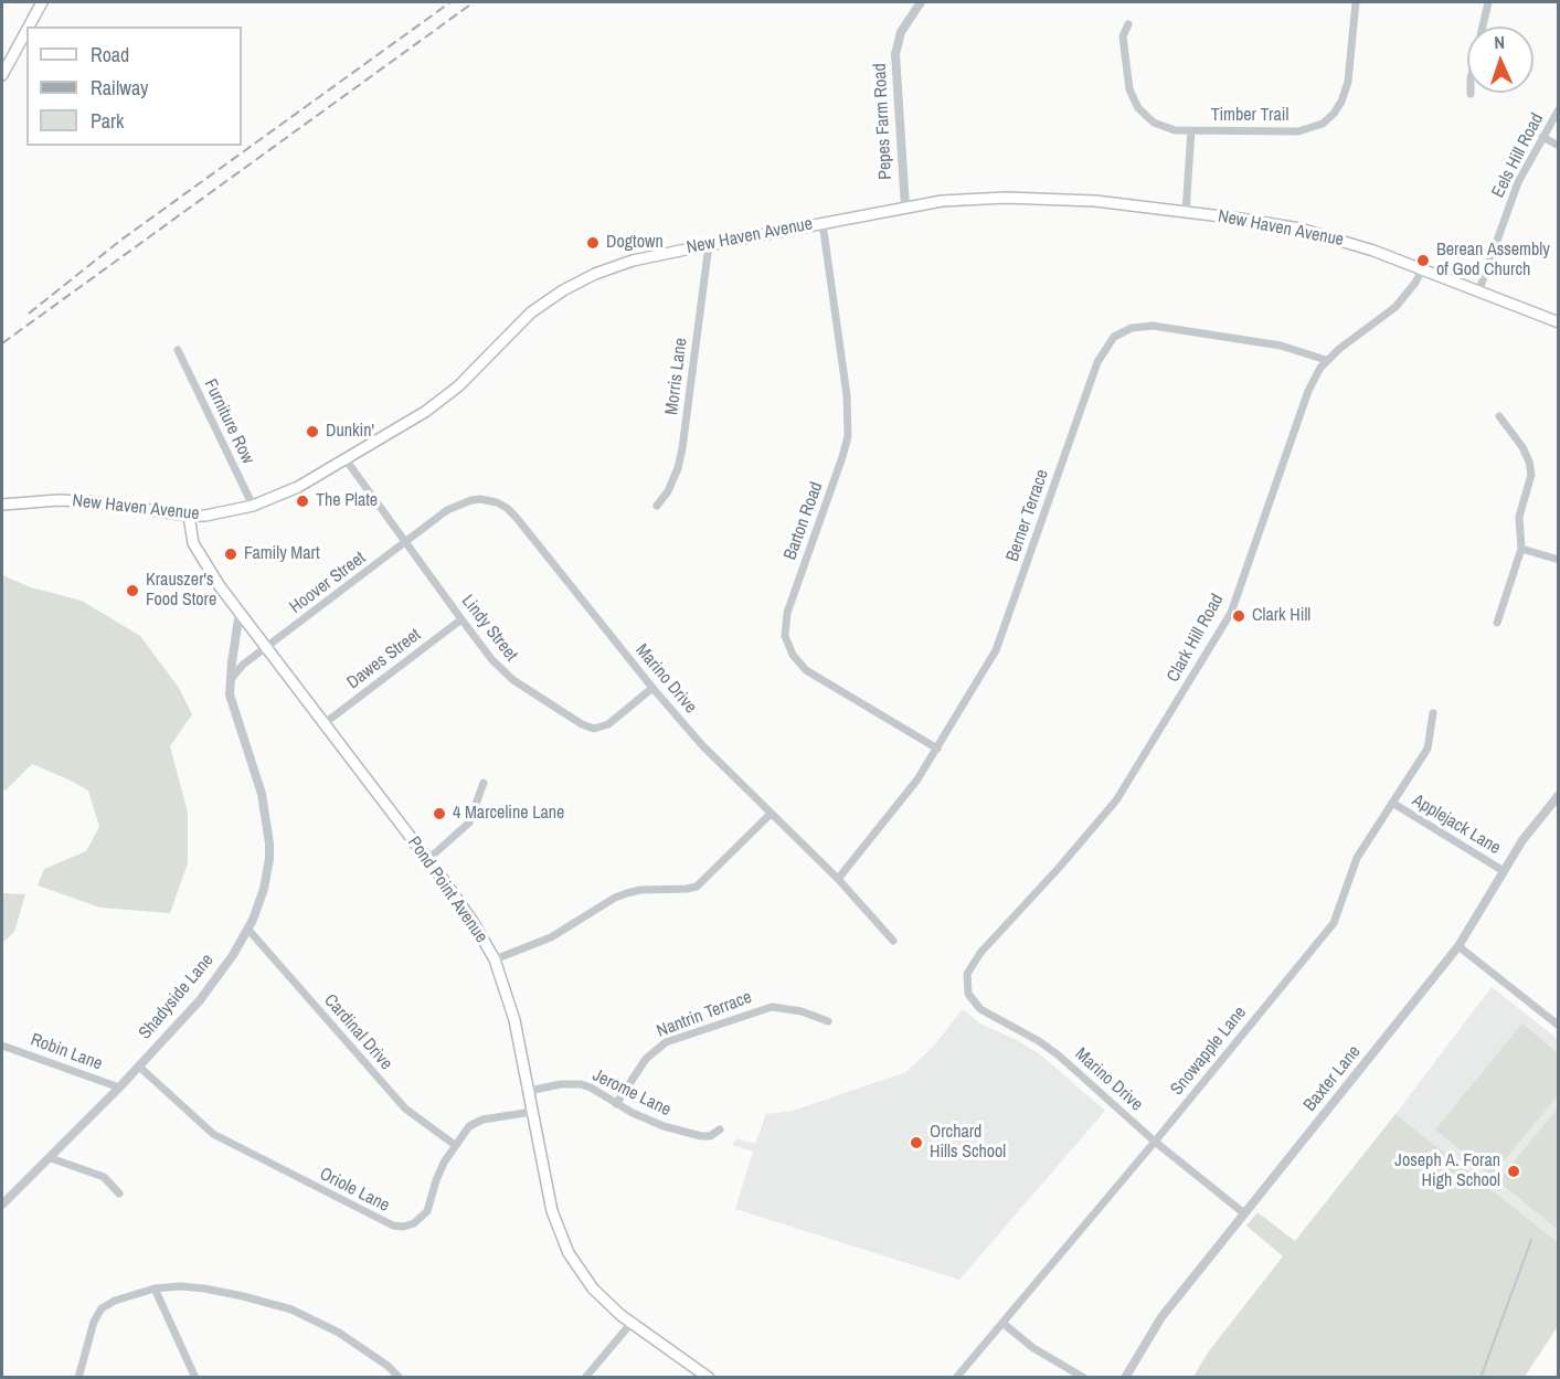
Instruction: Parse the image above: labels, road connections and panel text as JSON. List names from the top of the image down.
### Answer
{
  "streets": {
    "main road": ["New Haven Avenue", "Pond Point Avenue"],
    "street": [
      "Timber Trail",
      "Pepes Farm Road",
      "Eels Hill Road",
      "Morris Lane",
      "Furniture Row",
      "Berner Terrace",
      "Barton Road",
      "Hoover Street",
      "Lindy Street",
      "Clark Hill Road",
      "Dawes Street",
      "Marino Drive",
      "Applejack Lane",
      "Shadyside Lane",
      "Nantrin Terrace",
      "Cardinal Drive",
      "Snowapple Lane",
      "Robin Lane",
      "Baxter Lane",
      "Jerome Lane",
      "Oriole Lane"
    ]
  },
  "crossings": [
    ["Pepes Farm Road", "New Haven Avenue"],
    ["Eels Hill Road", "New Haven Avenue"],
    ["New Haven Avenue", "Morris Lane"],
    ["New Haven Avenue", "Furniture Row"],
    ["New Haven Avenue", "Barton Road"],
    ["New Haven Avenue", "Lindy Street"],
    ["New Haven Avenue", "Clark Hill Road"],
    ["New Haven Avenue", "Pond Point Avenue"],
    ["Berner Terrace", "Barton Road"],
    ["Berner Terrace", "Clark Hill Road"],
    ["Berner Terrace", "Marino Drive"],
    ["Hoover Street", "Lindy Street"],
    ["Hoover Street", "Marino Drive"],
    ["Hoover Street", "Pond Point Avenue"],
    ["Lindy Street", "Dawes Street"],
    ["Lindy Street", "Marino Drive"],
    ["Clark Hill Road", "Marino Drive"],
    ["Dawes Street", "Pond Point Avenue"],
    ["Marino Drive", "Snowapple Lane"],
    ["Marino Drive", "Baxter Lane"],
    ["Applejack Lane", "Snowapple Lane"],
    ["Applejack Lane", "Baxter Lane"],
    ["Pond Point Avenue", "Shadyside Lane"],
    ["Pond Point Avenue", "Jerome Lane"],
    ["Pond Point Avenue", "Oriole Lane"],
    ["Shadyside Lane", "Cardinal Drive"],
    ["Shadyside Lane", "Robin Lane"],
    ["Shadyside Lane", "Oriole Lane"],
    ["Nantrin Terrace", "Jerome Lane"],
    ["Cardinal Drive", "Oriole Lane"]
  ],
  "places": [
    "Dogtown",
    "Berean Assembly of God Church",
    "Dunkin'",
    "The Plate",
    "Family Mart",
    "Krauszer's Food Store",
    "Clark Hill",
    "4 Marceline Lane",
    "Orchard Hills School",
    "Joseph A. Foran High School"
  ],
  "legend": ["Road", "Railway", "Park"],
  "north": "top"
}
